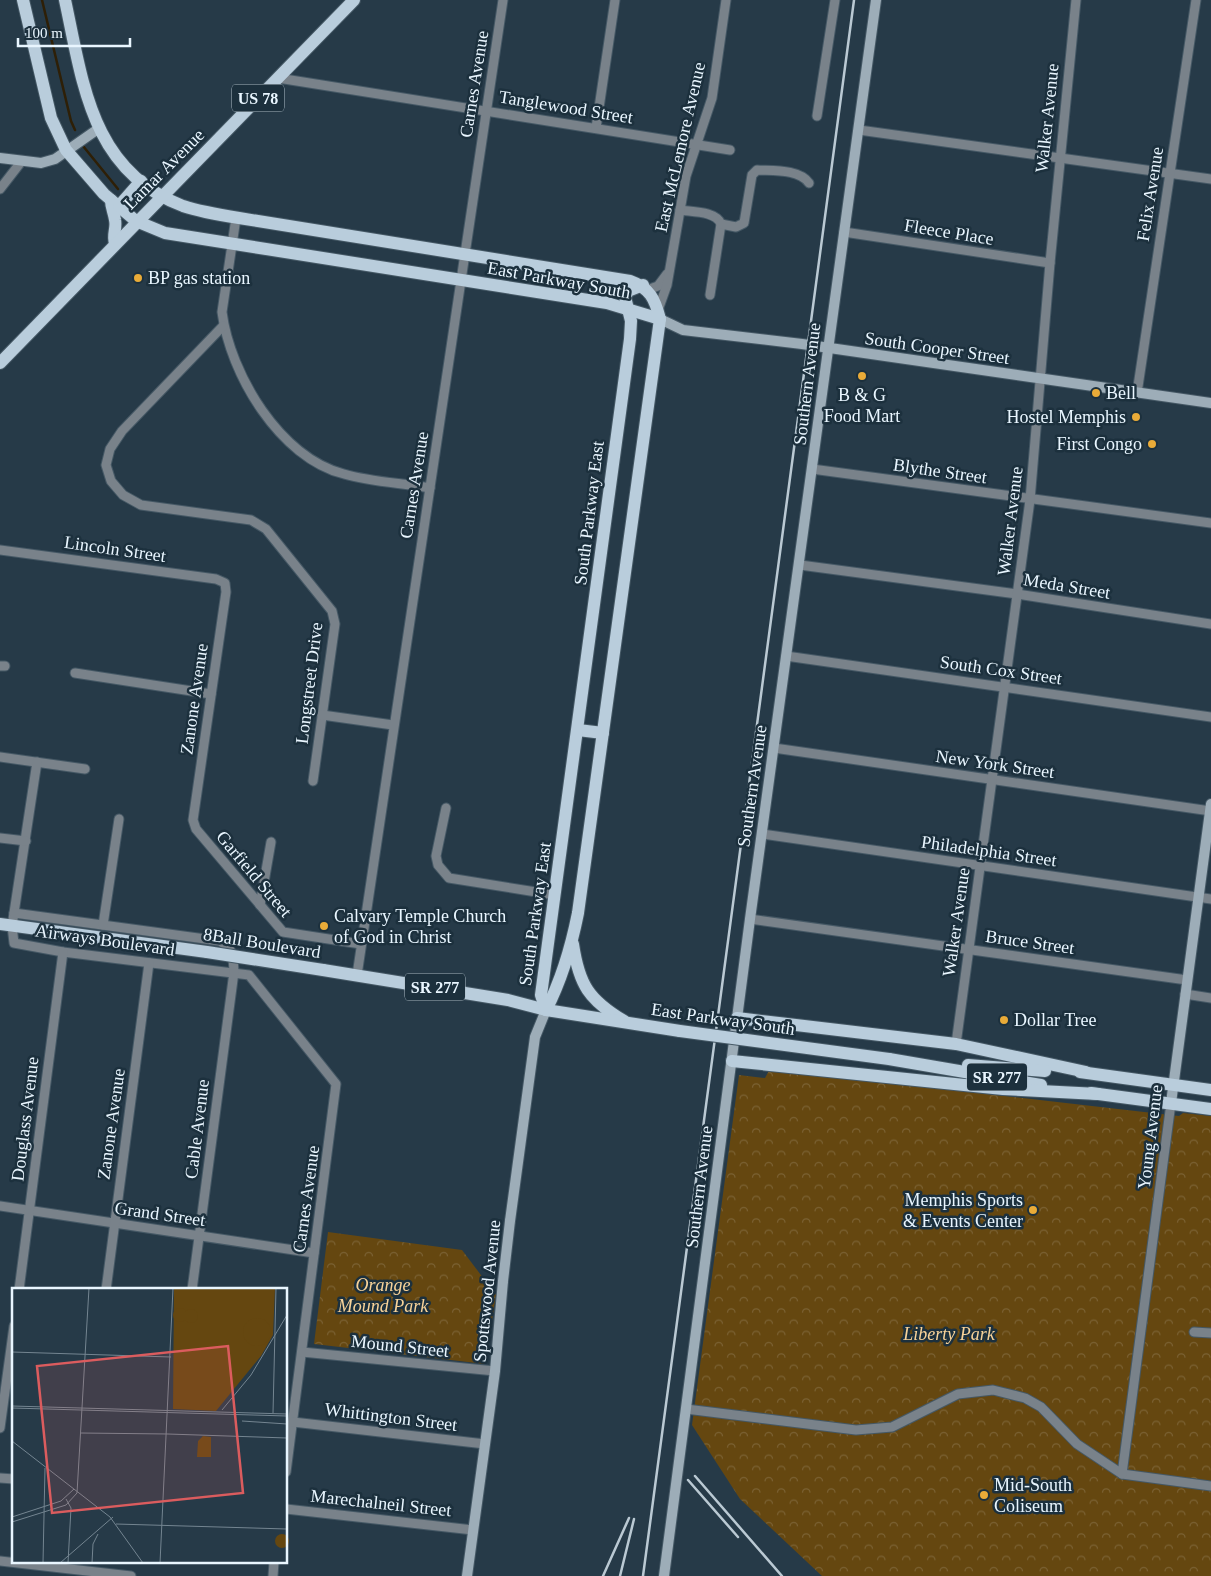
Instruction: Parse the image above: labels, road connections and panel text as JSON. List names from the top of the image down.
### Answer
{
  "streets": {
    "main road": [
      "US 78",
      "Lamar Avenue",
      "East Parkway South",
      "South Cooper Street",
      "Southern Avenue",
      "South Parkway East",
      "8Ball Boulevard",
      "SR 277",
      "Young Avenue",
      "Spottswood Avenue"
    ],
    "street": [
      "Carnes Avenue",
      "Tanglewood Street",
      "Walker Avenue",
      "East McLemore Avenue",
      "Felix Avenue",
      "Fleece Place",
      "Blythe Street",
      "Lincoln Street",
      "Meda Street",
      "South Cox Street",
      "Longstreet Drive",
      "Zanone Avenue",
      "New York Street",
      "Philadelphia Street",
      "Garfield Street",
      "Airways Boulevard",
      "Bruce Street",
      "Douglass Avenue",
      "Cable Avenue",
      "Grand Street",
      "Mound Street",
      "Whittington Street",
      "Marechalneil Street"
    ]
  },
  "crossings": [
    ["Carnes Avenue", "Tanglewood Street"],
    ["Carnes Avenue", "East Parkway South"],
    ["Carnes Avenue", "Garfield Street"],
    ["Carnes Avenue", "Airways Boulevard"],
    ["Carnes Avenue", "8Ball Boulevard"],
    ["Carnes Avenue", "Cable Avenue"],
    ["Carnes Avenue", "Grand Street"],
    ["Carnes Avenue", "Mound Street"],
    ["Carnes Avenue", "Whittington Street"],
    ["Tanglewood Street", "East McLemore Avenue"],
    ["Tanglewood Street", "Lamar Avenue"],
    ["Walker Avenue", "Fleece Place"],
    ["Walker Avenue", "South Cooper Street"],
    ["Walker Avenue", "Blythe Street"],
    ["Walker Avenue", "Meda Street"],
    ["Walker Avenue", "South Cox Street"],
    ["Walker Avenue", "New York Street"],
    ["Walker Avenue", "Philadelphia Street"],
    ["Walker Avenue", "Bruce Street"],
    ["East McLemore Avenue", "East Parkway South"],
    ["East McLemore Avenue", "South Cooper Street"],
    ["East McLemore Avenue", "South Parkway East"],
    ["Lamar Avenue", "East Parkway South"],
    ["Felix Avenue", "South Cooper Street"],
    ["Fleece Place", "Southern Avenue"],
    ["East Parkway South", "South Cooper Street"],
    ["East Parkway South", "South Parkway East"],
    ["East Parkway South", "8Ball Boulevard"],
    ["East Parkway South", "Young Avenue"],
    ["East Parkway South", "Spottswood Avenue"],
    ["South Cooper Street", "Southern Avenue"],
    ["South Cooper Street", "South Parkway East"],
    ["Southern Avenue", "Blythe Street"],
    ["Southern Avenue", "Meda Street"],
    ["Southern Avenue", "South Cox Street"],
    ["Southern Avenue", "New York Street"],
    ["Southern Avenue", "Philadelphia Street"],
    ["Southern Avenue", "Bruce Street"],
    ["South Parkway East", "8Ball Boulevard"],
    ["South Parkway East", "Spottswood Avenue"],
    ["Lincoln Street", "Zanone Avenue"],
    ["Zanone Avenue", "Garfield Street"],
    ["Zanone Avenue", "Airways Boulevard"],
    ["Zanone Avenue", "Grand Street"],
    ["New York Street", "Young Avenue"],
    ["Philadelphia Street", "Young Avenue"],
    ["Airways Boulevard", "8Ball Boulevard"],
    ["Airways Boulevard", "Douglass Avenue"],
    ["Airways Boulevard", "Cable Avenue"],
    ["Bruce Street", "Young Avenue"],
    ["8Ball Boulevard", "Spottswood Avenue"],
    ["Douglass Avenue", "Grand Street"],
    ["Cable Avenue", "Grand Street"],
    ["Spottswood Avenue", "Mound Street"],
    ["Spottswood Avenue", "Whittington Street"],
    ["Spottswood Avenue", "Marechalneil Street"]
  ],
  "parks": ["Orange Mound Park", "Liberty Park"],
  "places": [
    "BP gas station",
    "B & G Food Mart",
    "Bell",
    "Hostel Memphis",
    "First Congo",
    "Calvary Temple Church of God in Christ",
    "Dollar Tree",
    "Memphis Sports & Events Center",
    "Mid-South Coliseum"
  ],
  "scale_bar": "100 m"
}
